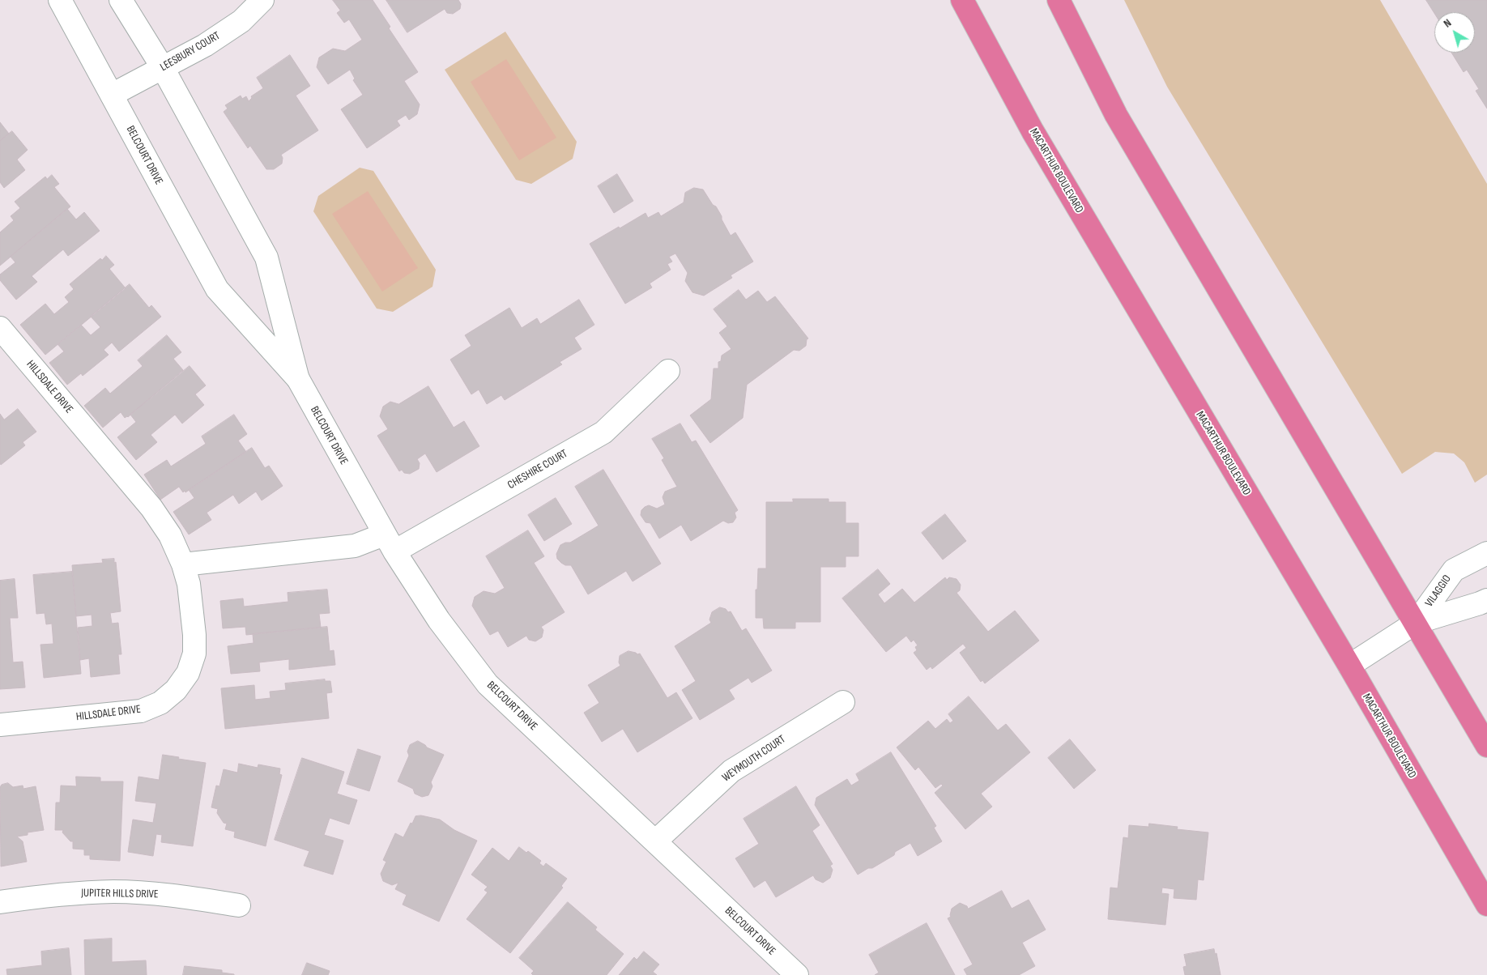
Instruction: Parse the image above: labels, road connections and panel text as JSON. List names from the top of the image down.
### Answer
{
  "streets": {
    "main road": ["MACARTHUR BOULEVARD"],
    "street": [
      "LEESBURY COURT",
      "BELCOURT DRIVE",
      "HILLSDALE DRIVE",
      "CHESHIRE COURT",
      "VILAGGIO",
      "WEYMOUTH COURT",
      "JUPITER HILLS DRIVE"
    ]
  },
  "crossings": [
    ["LEESBURY COURT", "BELCOURT DRIVE"],
    ["BELCOURT DRIVE", "CHESHIRE COURT"],
    ["BELCOURT DRIVE", "WEYMOUTH COURT"],
    ["MACARTHUR BOULEVARD", "VILAGGIO"]
  ],
  "north": "top left"
}
